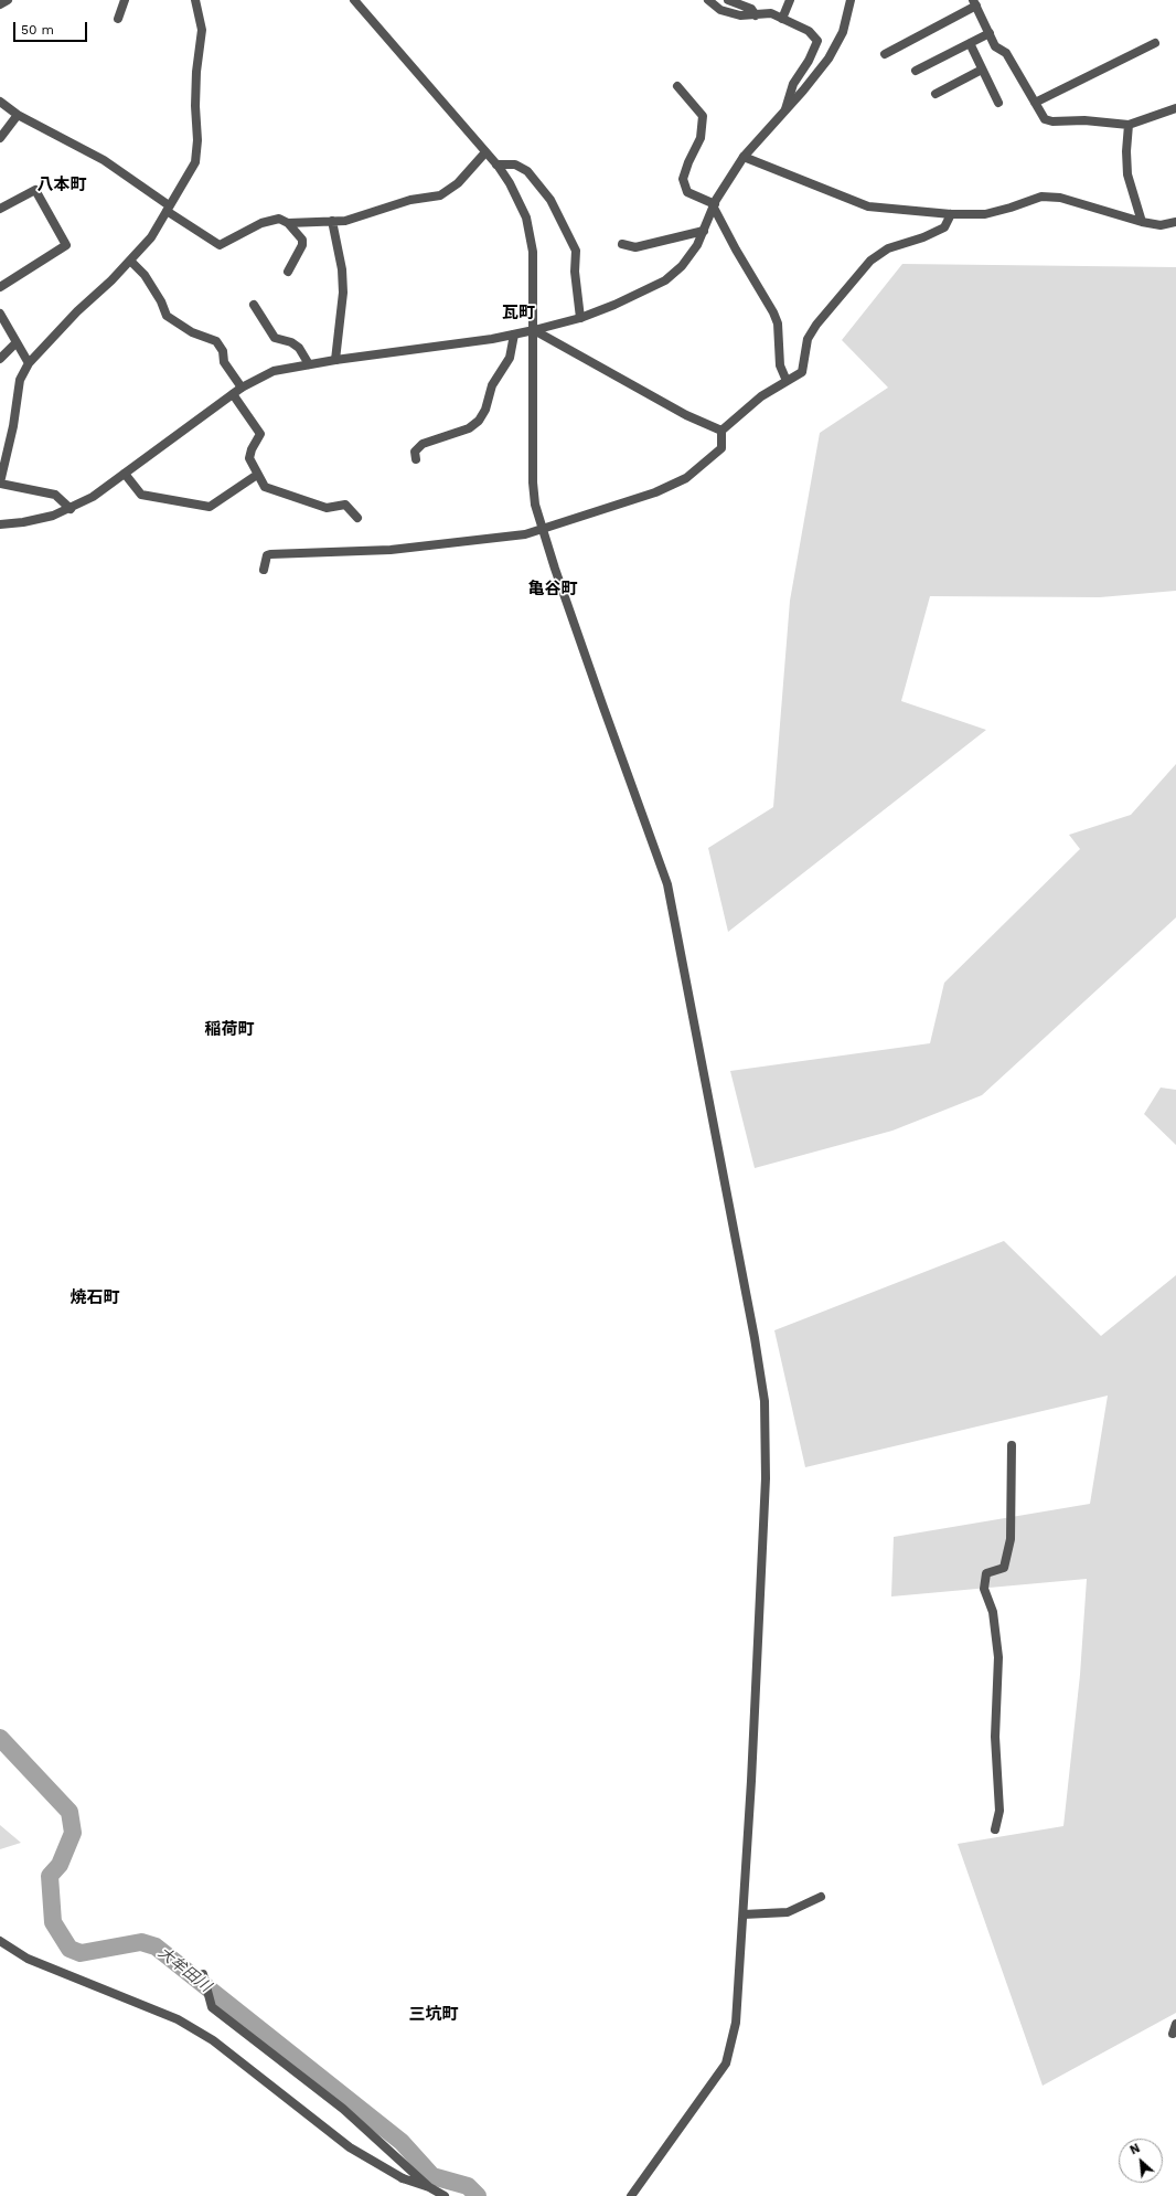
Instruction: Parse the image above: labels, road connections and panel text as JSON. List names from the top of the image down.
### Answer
{
  "districts": [
    "八本町",
    "瓦町",
    "亀谷町",
    "稲荷町",
    "焼石町",
    "三坑町"
  ],
  "water": ["大牟田川"],
  "scale_bar": "50 m",
  "north": "top left"
}
